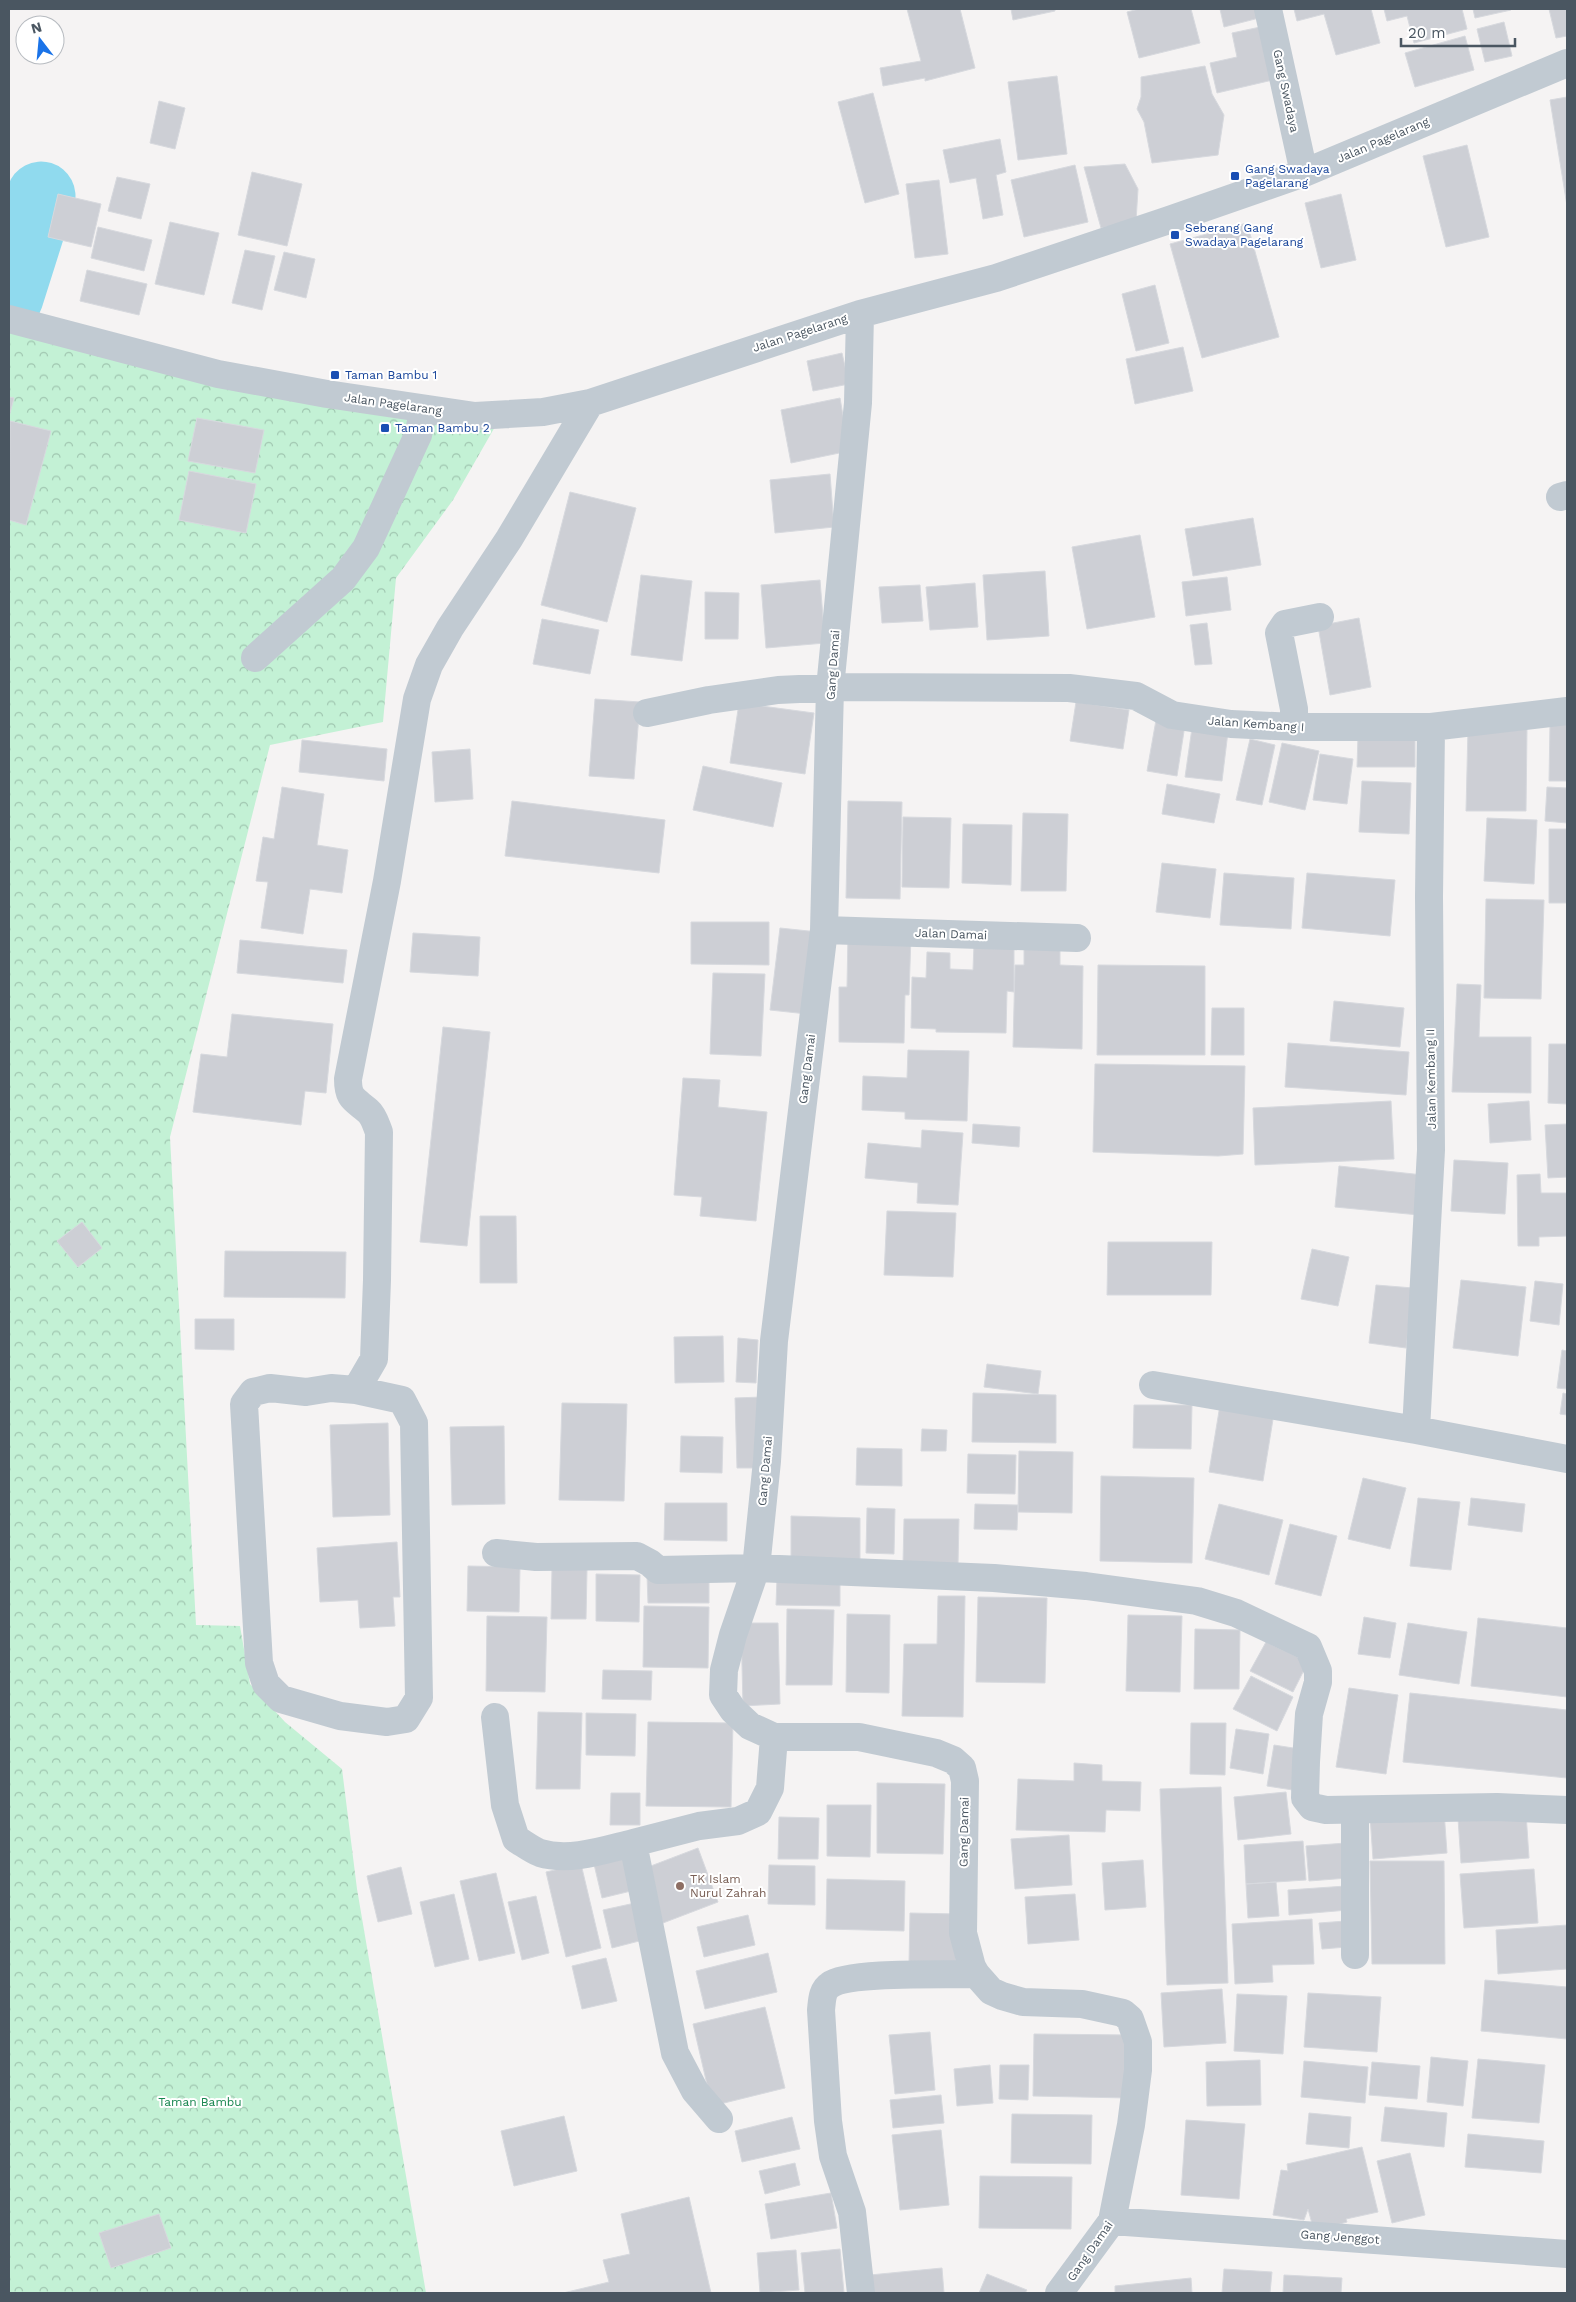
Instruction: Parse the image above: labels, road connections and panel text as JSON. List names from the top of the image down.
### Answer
{
  "streets": {
    "street": [
      "Gang Swadaya",
      "Jalan Pagelarang",
      "Gang Damai",
      "Jalan Kembang I",
      "Jalan Damai",
      "Jalan Kembang II",
      "Gang Jenggot"
    ]
  },
  "crossings": [
    ["Gang Swadaya", "Jalan Pagelarang"],
    ["Jalan Pagelarang", "Gang Damai"],
    ["Gang Damai", "Jalan Kembang I"],
    ["Gang Damai", "Jalan Damai"],
    ["Gang Damai", "Gang Jenggot"],
    ["Jalan Kembang I", "Jalan Kembang II"]
  ],
  "parks": ["Taman Bambu"],
  "places": {
    "transit": [
      "Gang Swadaya Pagelarang",
      "Seberang Gang Swadaya Pagelarang",
      "Taman Bambu 1",
      "Taman Bambu 2"
    ],
    "other": ["TK Islam Nurul Zahrah"]
  },
  "scale_bar": "20 m",
  "north": "top"
}
